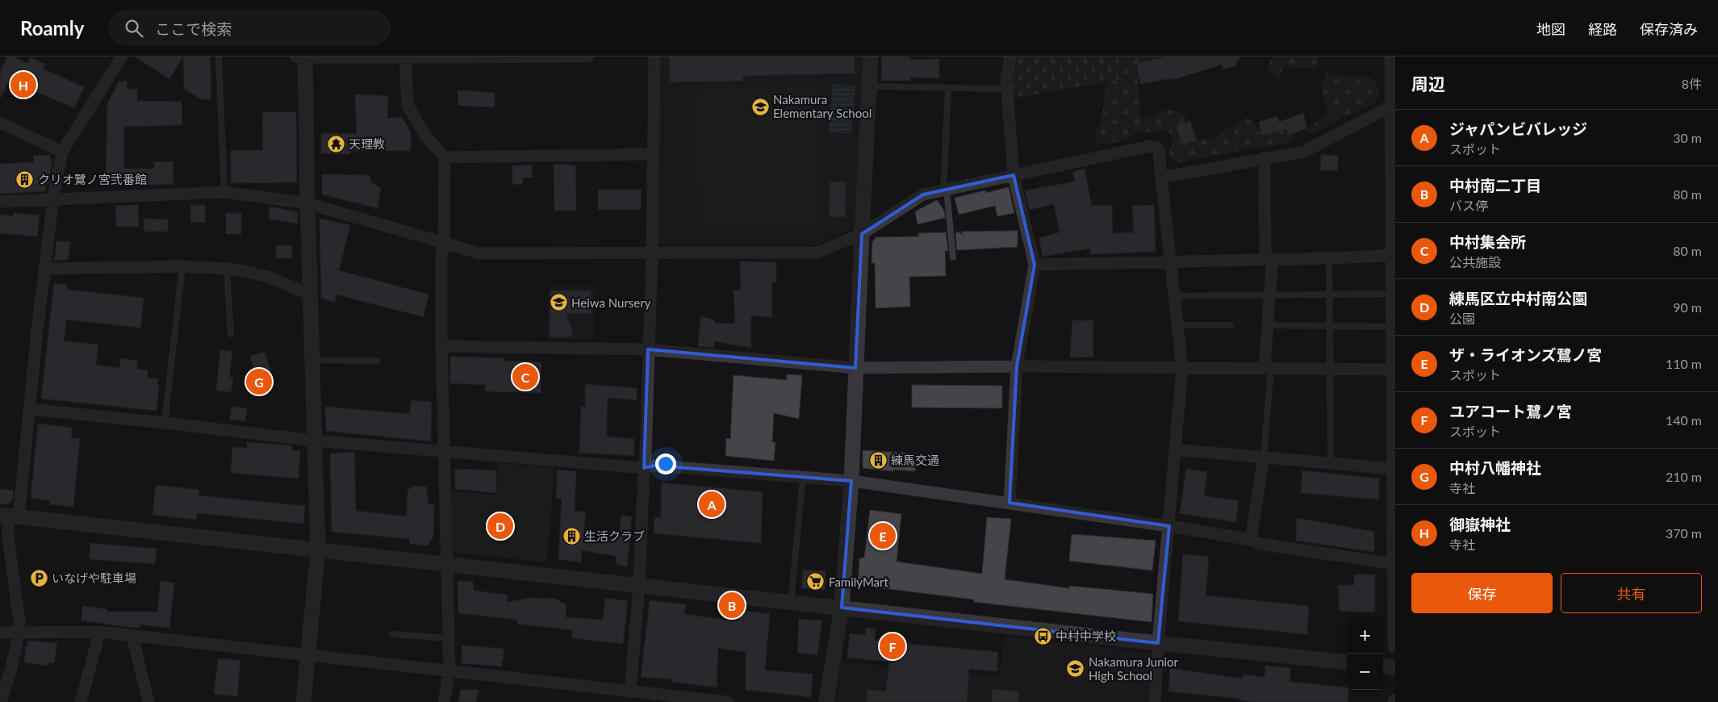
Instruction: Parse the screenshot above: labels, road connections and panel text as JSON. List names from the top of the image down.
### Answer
{
  "places": {
    "school or university": ["Nakamura Elementary School", "Heiwa Nursery", "Nakamura Junior High School"],
    "temple": ["天理教"],
    "building": ["クリオ鷺ノ宮弐番館", "練馬交通", "生活クラブ"],
    "parking": ["いなげや駐車場"],
    "supermarket": ["FamilyMart"],
    "bus stop": ["中村中学校"]
  },
  "page": {
    "header": "Roamly",
    "search": "ここで検索",
    "nav": ["地図", "経路", "保存済み"],
    "heading": ["周辺", "8件"],
    "pins": [
      "H",
      "C",
      "G",
      "A",
      "D",
      "E",
      "B",
      "F"
    ],
    "list": [
      {
        "mark": "A",
        "name": "ジャパンビバレッジ",
        "note": "スポット",
        "value": "30 m"
      },
      {
        "mark": "B",
        "name": "中村南二丁目",
        "note": "バス停",
        "value": "80 m"
      },
      {
        "mark": "C",
        "name": "中村集会所",
        "note": "公共施設",
        "value": "80 m"
      },
      {
        "mark": "D",
        "name": "練馬区立中村南公園",
        "note": "公園",
        "value": "90 m"
      },
      {
        "mark": "E",
        "name": "ザ・ライオンズ鷺ノ宮",
        "note": "スポット",
        "value": "110 m"
      },
      {
        "mark": "F",
        "name": "ユアコート鷺ノ宮",
        "note": "スポット",
        "value": "140 m"
      },
      {
        "mark": "G",
        "name": "中村八幡神社",
        "note": "寺社",
        "value": "210 m"
      },
      {
        "mark": "H",
        "name": "御嶽神社",
        "note": "寺社",
        "value": "370 m"
      }
    ],
    "buttons": ["保存", "共有"],
    "map_buttons": ["+", "−"]
  }
}
